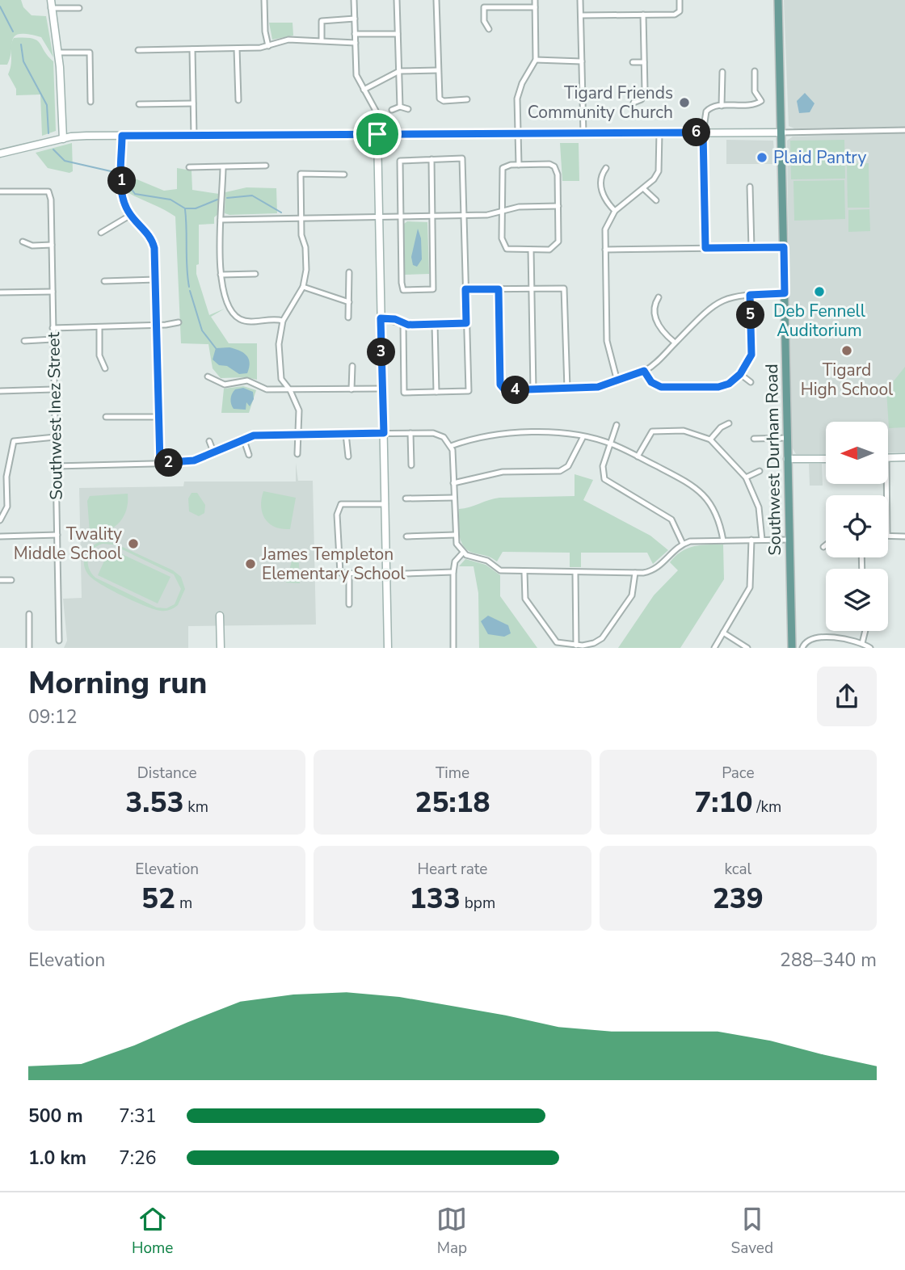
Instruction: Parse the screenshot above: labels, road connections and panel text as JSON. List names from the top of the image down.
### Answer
{
  "streets": {
    "main road": ["Southwest Durham Road"],
    "street": ["Southwest Inez Street"]
  },
  "places": [
    "Tigard Friends Community Church",
    "Plaid Pantry",
    "Deb Fennell Auditorium",
    "Tigard High School",
    "Twality Middle School",
    "James Templeton Elementary School"
  ],
  "north": "left",
  "page": {
    "pins": [
      "6",
      "1",
      "5",
      "3",
      "4",
      "2"
    ],
    "heading": ["Morning run", "09:12"],
    "stats": [
      ["Distance", "3.53 km"],
      ["Time", "25:18"],
      ["Pace", "7:10 /km"],
      ["Elevation", "52 m"],
      ["Heart rate", "133 bpm"],
      ["kcal", "239"]
    ],
    "chart": ["Elevation", "288–340 m"],
    "list": [
      {
        "name": "500 m",
        "note": "7:31"
      },
      {
        "name": "1.0 km",
        "note": "7:26"
      }
    ],
    "tabs": ["Home", "Map", "Saved"]
  }
}
